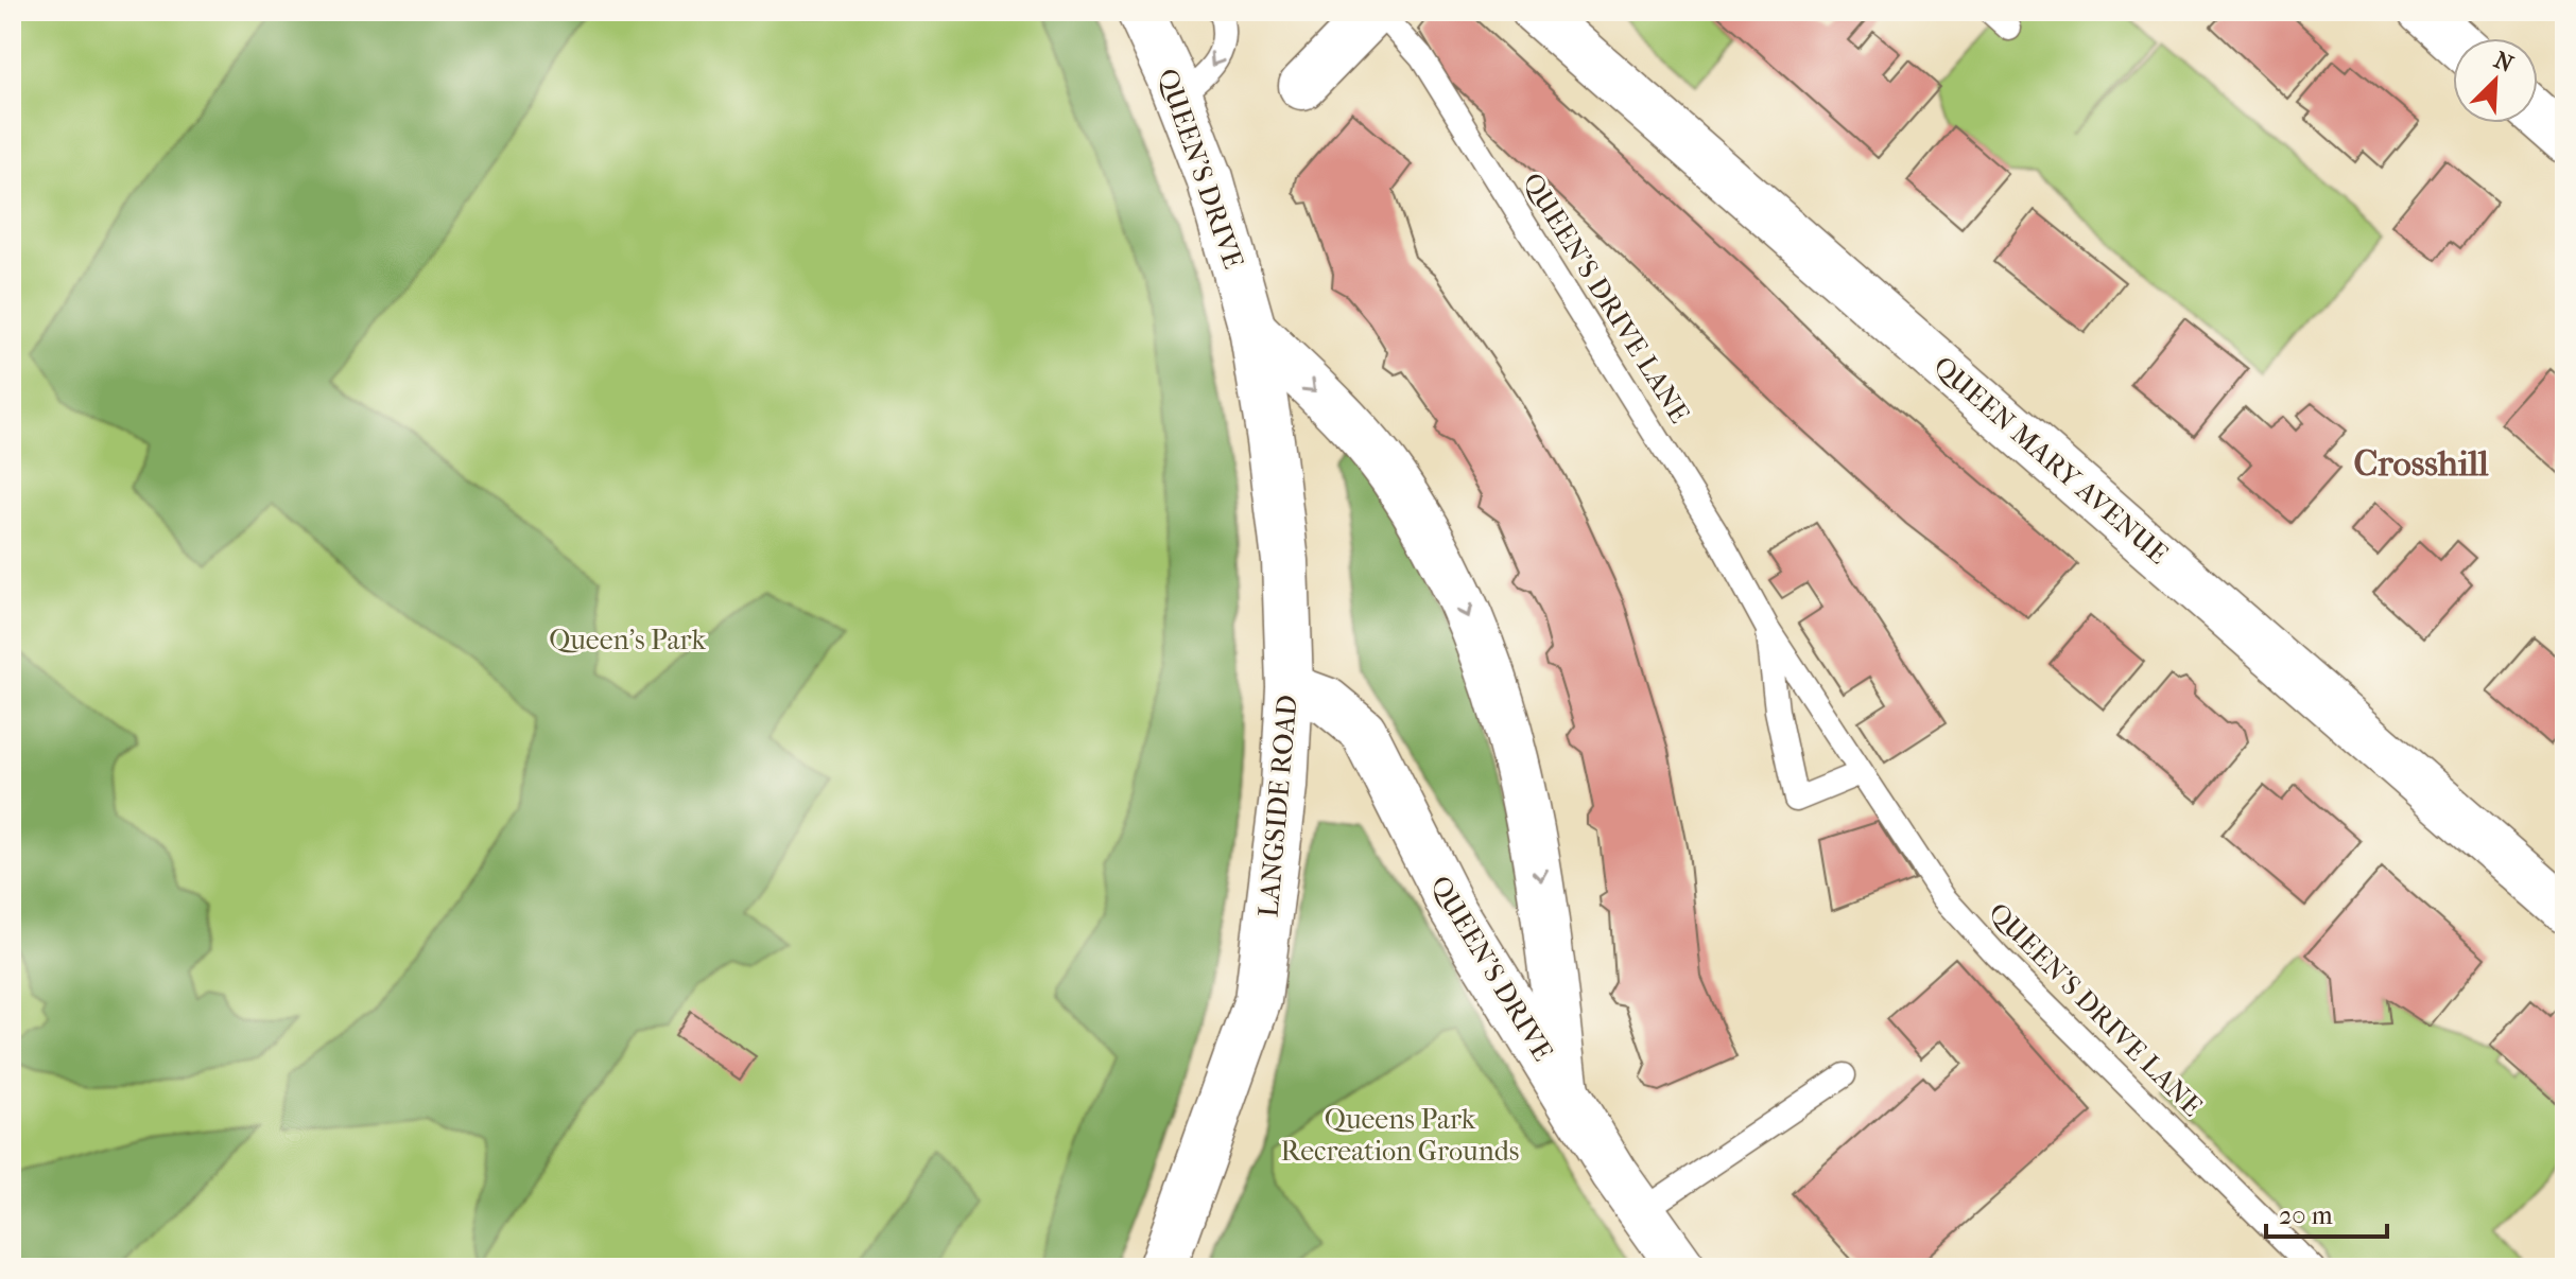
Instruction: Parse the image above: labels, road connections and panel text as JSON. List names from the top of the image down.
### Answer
{
  "streets": {
    "street": ["QUEEN'S DRIVE", "QUEEN MARY AVENUE", "LANGSIDE ROAD"],
    "lane": ["QUEEN'S DRIVE LANE"]
  },
  "crossings": [
    ["QUEEN'S DRIVE", "LANGSIDE ROAD"]
  ],
  "districts": ["Crosshill"],
  "parks": ["Queen's Park", "Queens Park Recreation Grounds"],
  "scale_bar": "20 m",
  "north": "top right"
}
